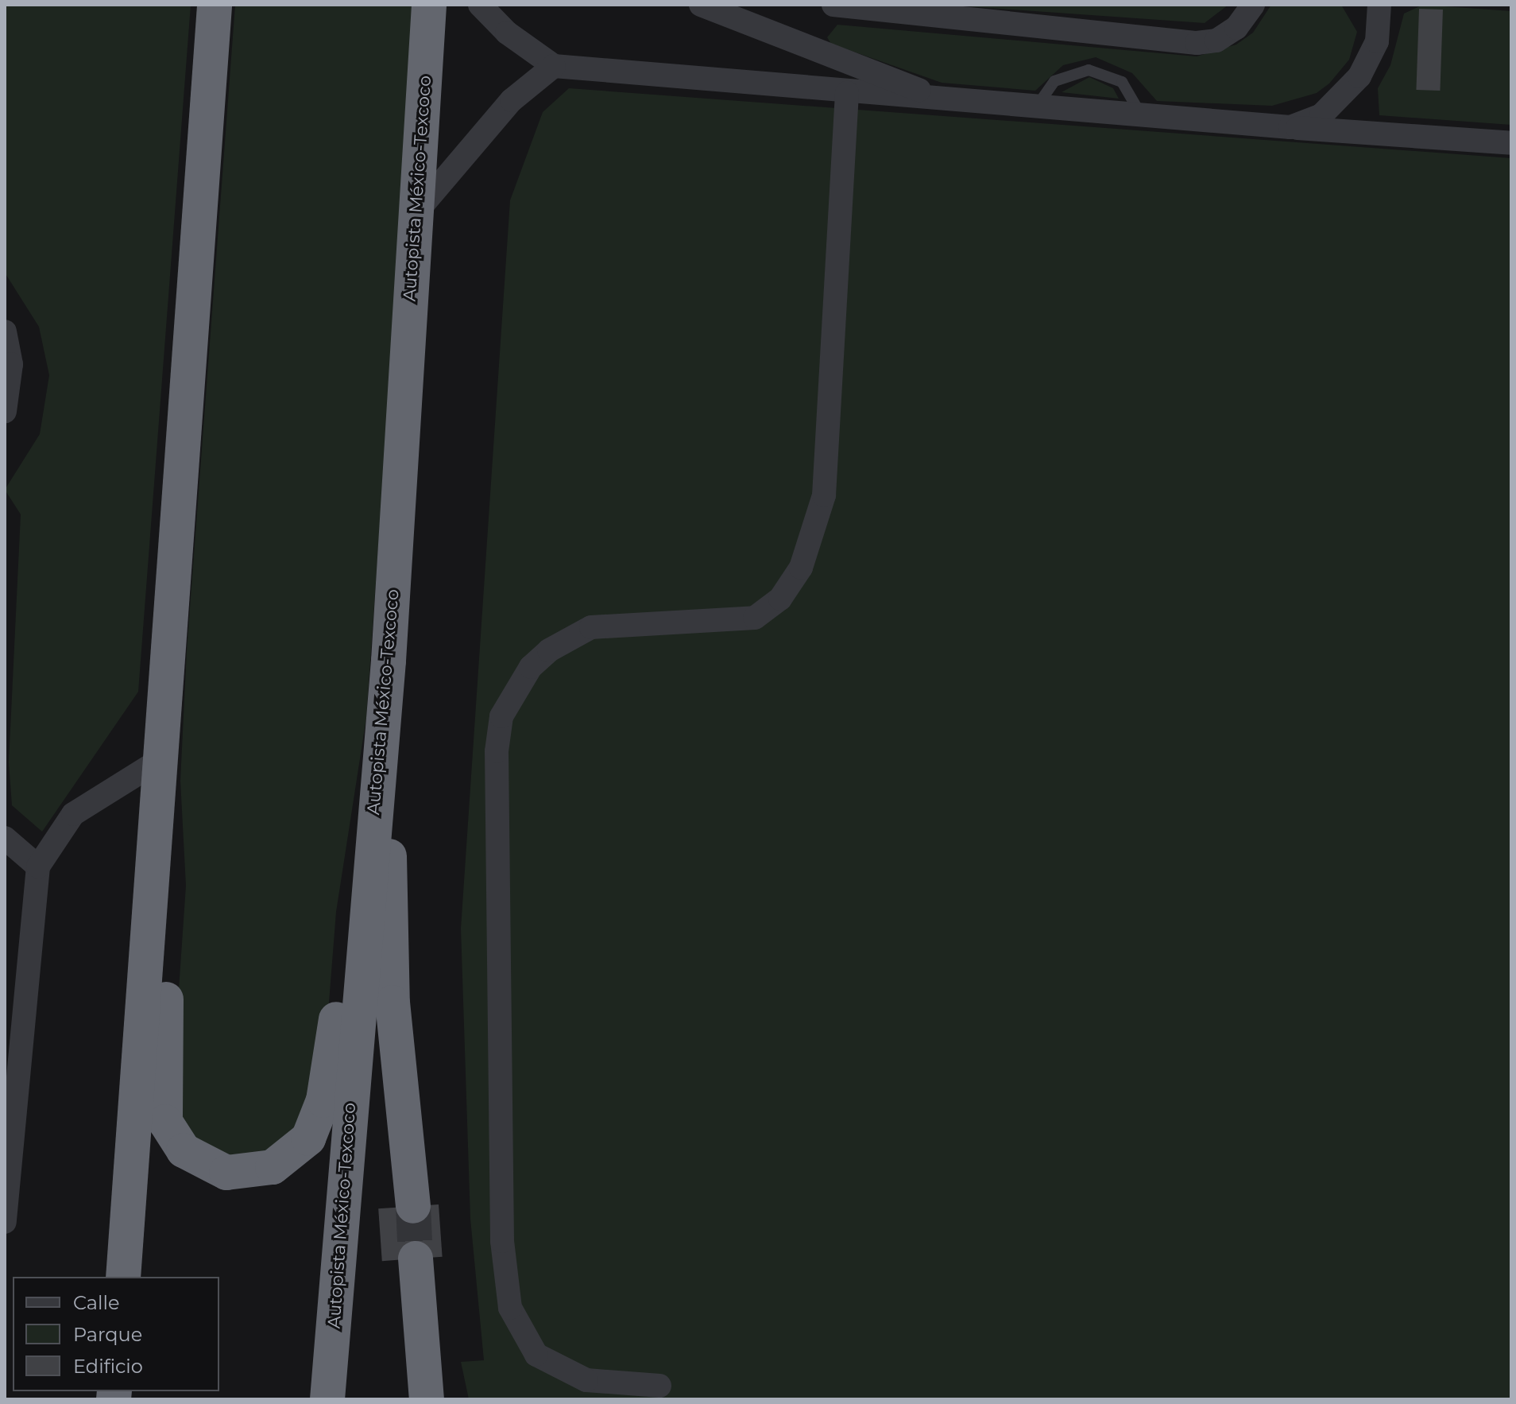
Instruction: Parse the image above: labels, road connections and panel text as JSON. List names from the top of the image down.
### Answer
{
  "streets": {
    "highway": ["Autopista México-Texcoco"]
  },
  "legend": ["Calle", "Parque", "Edificio"]
}
